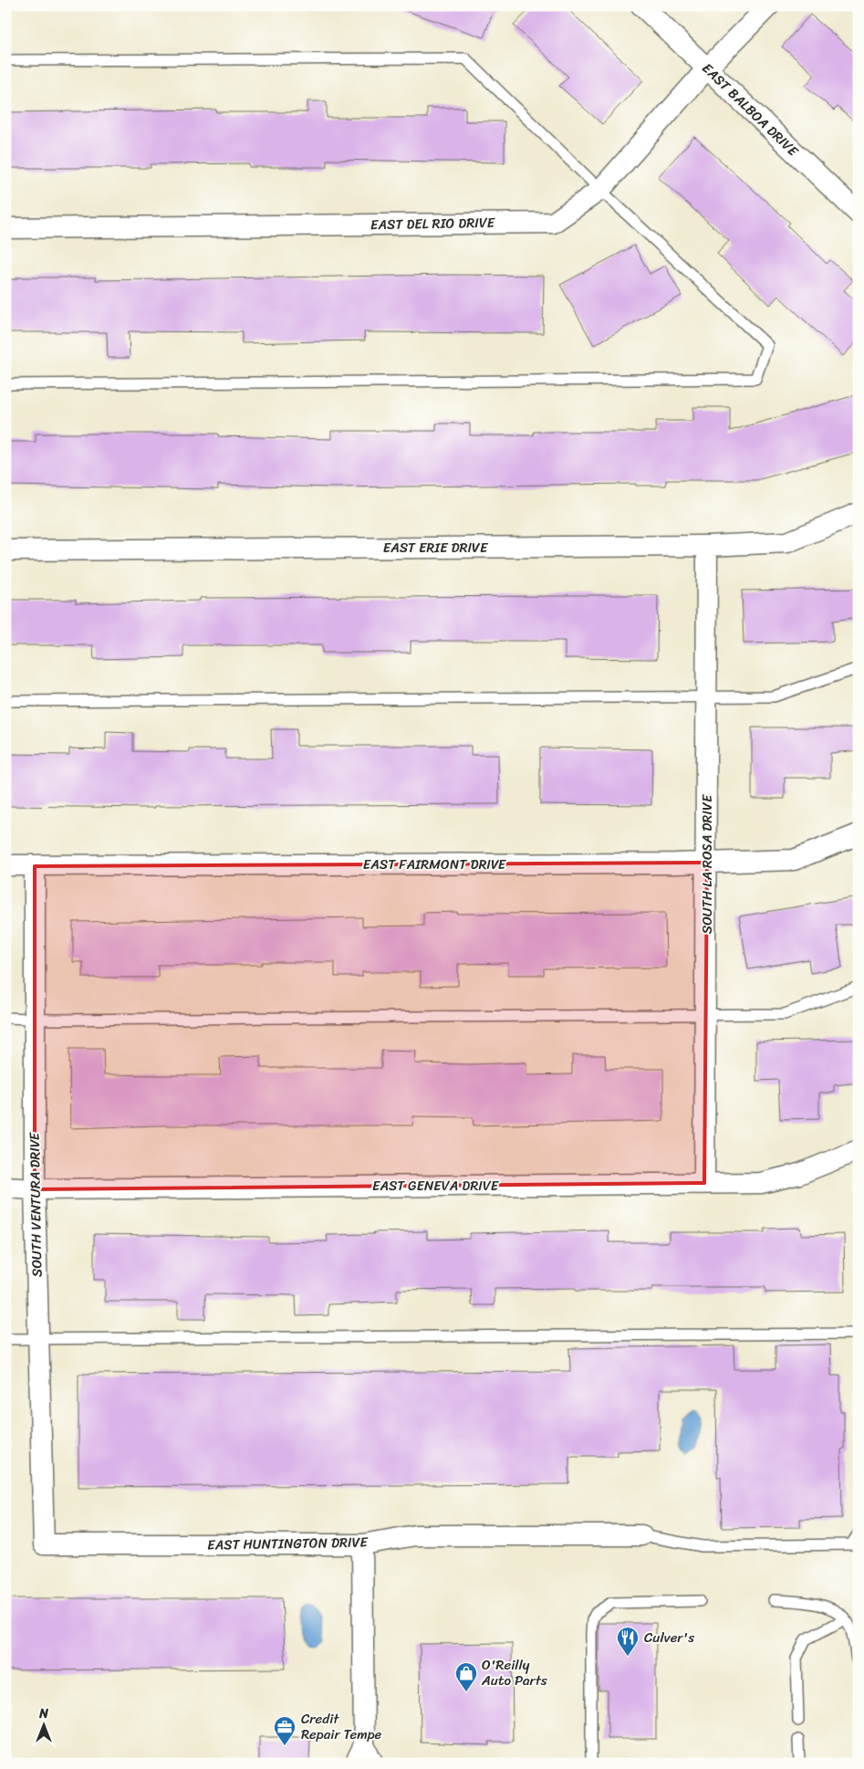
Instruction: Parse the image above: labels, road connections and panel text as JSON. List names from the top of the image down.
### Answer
{
  "streets": {
    "street": [
      "EAST BALBOA DRIVE",
      "EAST DEL RIO DRIVE",
      "EAST ERIE DRIVE",
      "EAST FAIRMONT DRIVE",
      "SOUTH LA ROSA DRIVE",
      "EAST GENEVA DRIVE",
      "SOUTH VENTURA DRIVE",
      "EAST HUNTINGTON DRIVE"
    ]
  },
  "crossings": [
    ["EAST BALBOA DRIVE", "EAST DEL RIO DRIVE"],
    ["EAST ERIE DRIVE", "SOUTH LA ROSA DRIVE"],
    ["EAST FAIRMONT DRIVE", "SOUTH LA ROSA DRIVE"],
    ["EAST FAIRMONT DRIVE", "SOUTH VENTURA DRIVE"],
    ["SOUTH LA ROSA DRIVE", "EAST GENEVA DRIVE"],
    ["EAST GENEVA DRIVE", "SOUTH VENTURA DRIVE"],
    ["SOUTH VENTURA DRIVE", "EAST HUNTINGTON DRIVE"]
  ],
  "places": {
    "restaurant": ["Culver's"],
    "shop": ["O'Reilly Auto Parts"],
    "office": ["Credit Repair Tempe"]
  },
  "north": "top"
}
